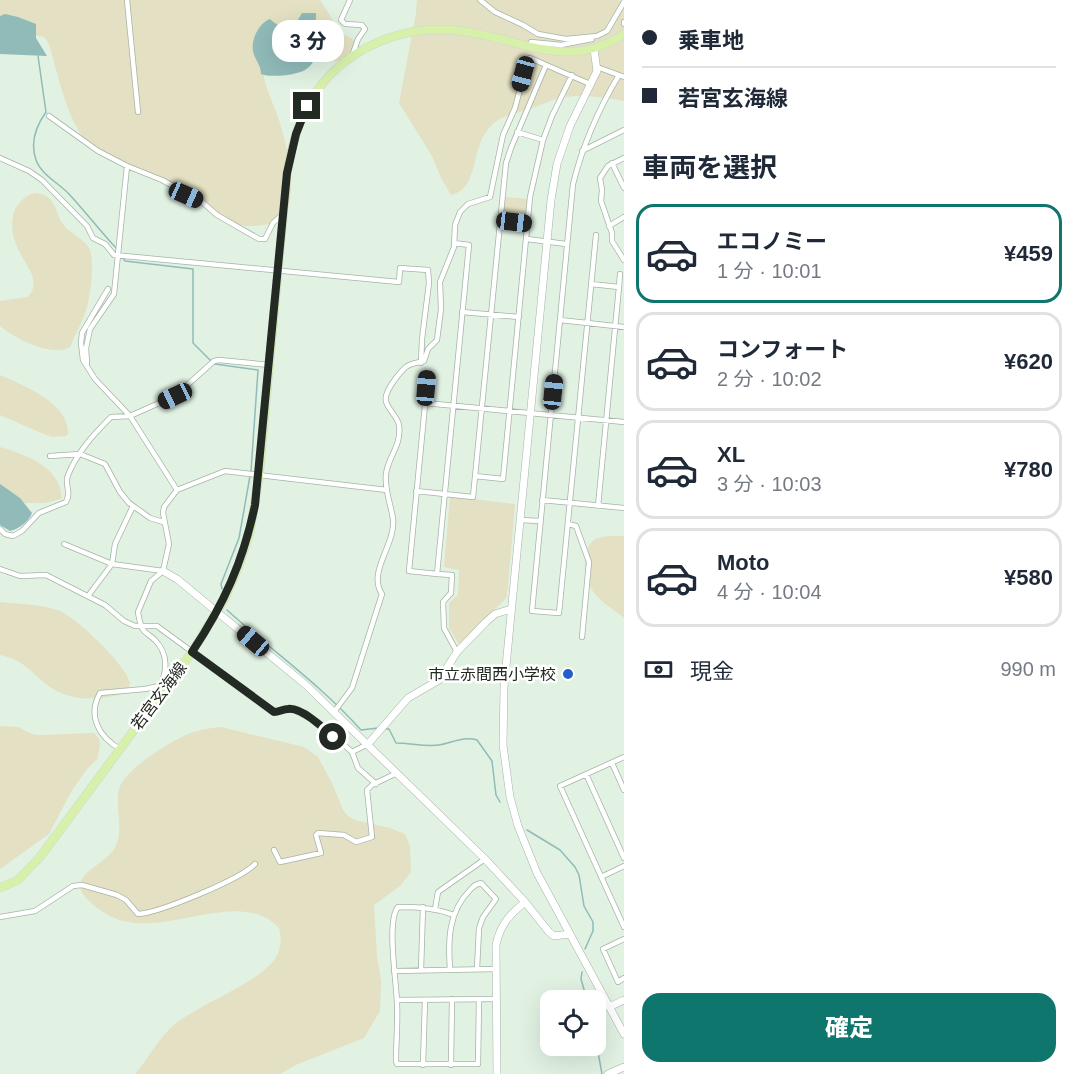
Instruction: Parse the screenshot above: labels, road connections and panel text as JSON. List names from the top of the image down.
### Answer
{
  "streets": {
    "main road": ["若宮玄海線"]
  },
  "places": ["市立赤間西小学校"],
  "page": {
    "banner": ["乗車地", "若宮玄海線"],
    "bubble": "3 分",
    "heading": "車両を選択",
    "list": [
      {
        "name": "エコノミー",
        "note": "1 分 · 10:01",
        "value": "¥459"
      },
      {
        "name": "コンフォート",
        "note": "2 分 · 10:02",
        "value": "¥620"
      },
      {
        "name": "XL",
        "note": "3 分 · 10:03",
        "value": "¥780"
      },
      {
        "name": "Moto",
        "note": "4 分 · 10:04",
        "value": "¥580"
      }
    ],
    "pay": ["現金", "990 m"],
    "buttons": "確定"
  }
}
